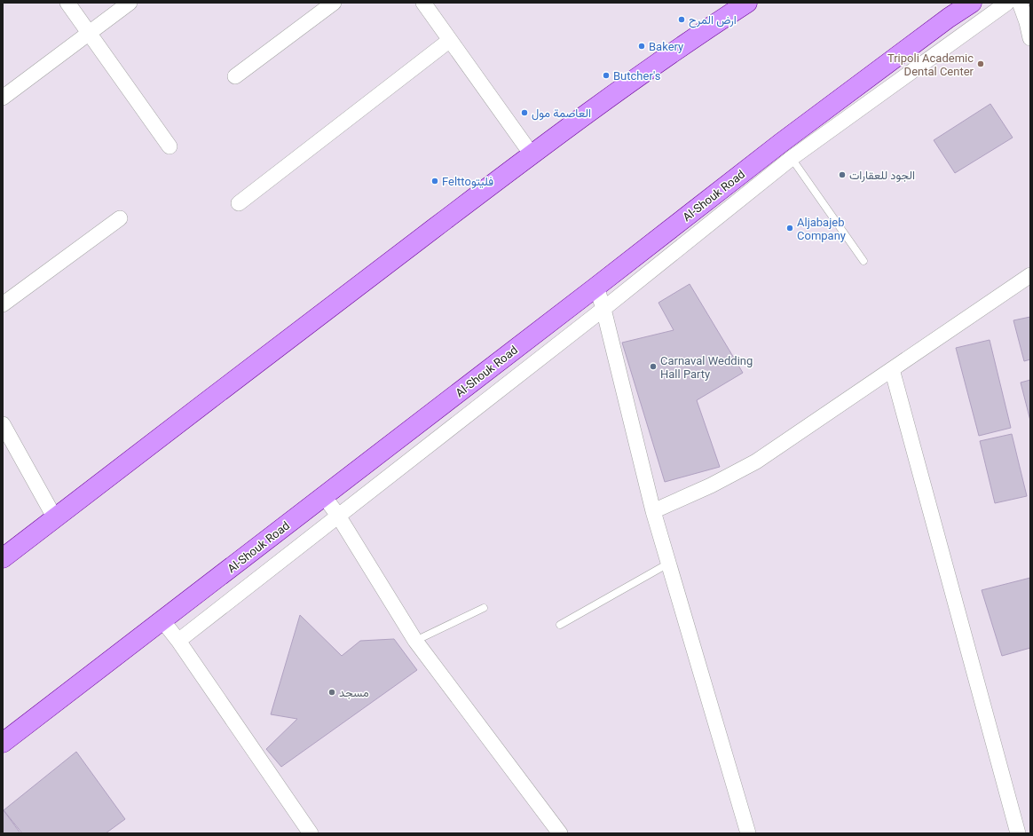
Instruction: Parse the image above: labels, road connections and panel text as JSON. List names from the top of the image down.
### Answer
{
  "streets": {
    "main road": ["Al-Shouk Road"]
  },
  "places": [
    "ارض المرح",
    "Bakery",
    "Tripoli Academic Dental Center",
    "Butcher's",
    "العاصمة مول",
    "الجود للعقارات",
    "Felttoفليتو",
    "Aljabajeb Company",
    "Carnaval Wedding Hall Party",
    "مسجد"
  ]
}
